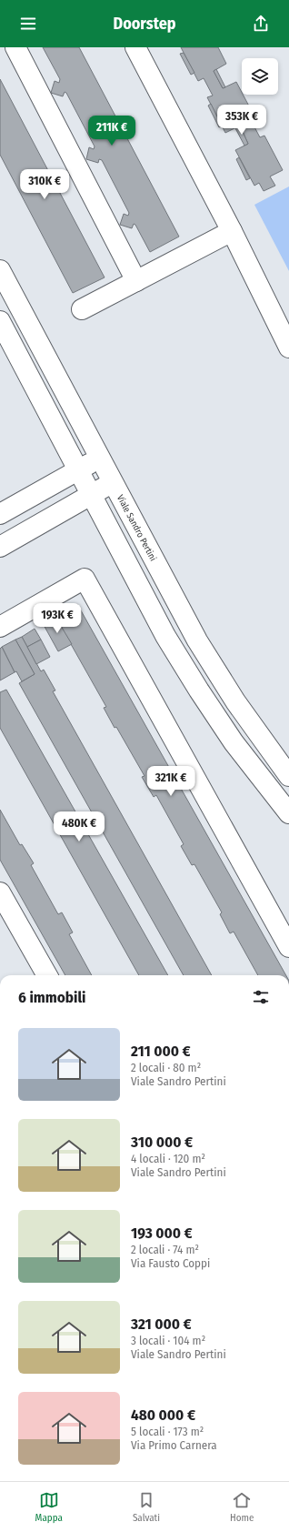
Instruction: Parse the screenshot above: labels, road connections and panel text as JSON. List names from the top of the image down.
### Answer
{
  "streets": {
    "street": ["Viale Sandro Pertini"]
  },
  "page": {
    "header": "Doorstep",
    "price": [
      "353K €",
      "211K €",
      "310K €",
      "193K €",
      "321K €",
      "480K €"
    ],
    "heading": "6 immobili",
    "list": [
      {
        "name": "211 000 €",
        "note": "2 locali · 80 m² · Viale Sandro Pertini"
      },
      {
        "name": "310 000 €",
        "note": "4 locali · 120 m² · Viale Sandro Pertini"
      },
      {
        "name": "193 000 €",
        "note": "2 locali · 74 m² · Via Fausto Coppi"
      },
      {
        "name": "321 000 €",
        "note": "3 locali · 104 m² · Viale Sandro Pertini"
      },
      {
        "name": "480 000 €",
        "note": "5 locali · 173 m² · Via Primo Carnera"
      }
    ],
    "tabs": ["Mappa", "Salvati", "Home"]
  }
}
